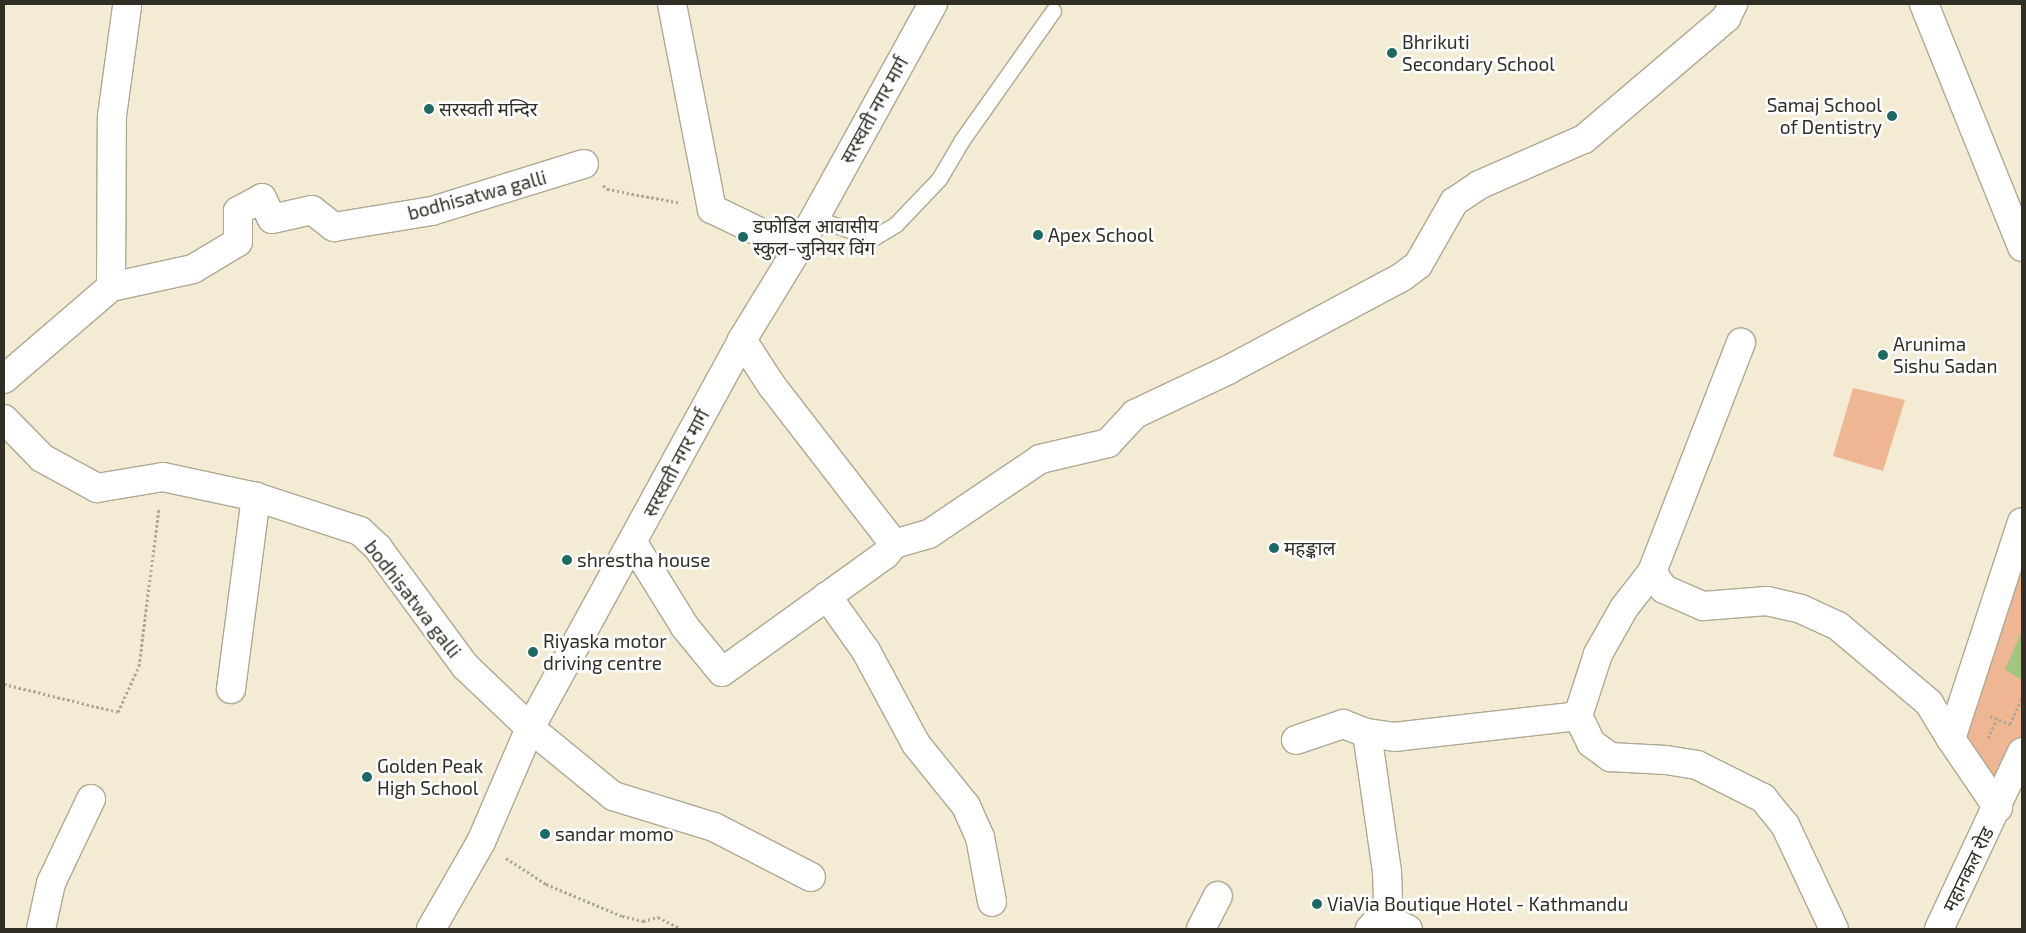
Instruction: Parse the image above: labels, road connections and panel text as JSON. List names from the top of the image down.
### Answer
{
  "streets": {
    "street": ["सरस्वती नगर मार्ग", "bodhisatwa galli", "महानकल रोड"]
  },
  "crossings": [
    ["सरस्वती नगर मार्ग", "bodhisatwa galli"]
  ],
  "places": [
    "Bhrikuti Secondary School",
    "सरस्वती मन्दिर",
    "Samaj School of Dentistry",
    "Apex School",
    "डफोडिल आवासीय स्कुल-जुनियर विंग",
    "Arunima Sishu Sadan",
    "महङ्काल",
    "shrestha house",
    "Riyaska motor driving centre",
    "Golden Peak High School",
    "sandar momo",
    "ViaVia Boutique Hotel - Kathmandu"
  ]
}
